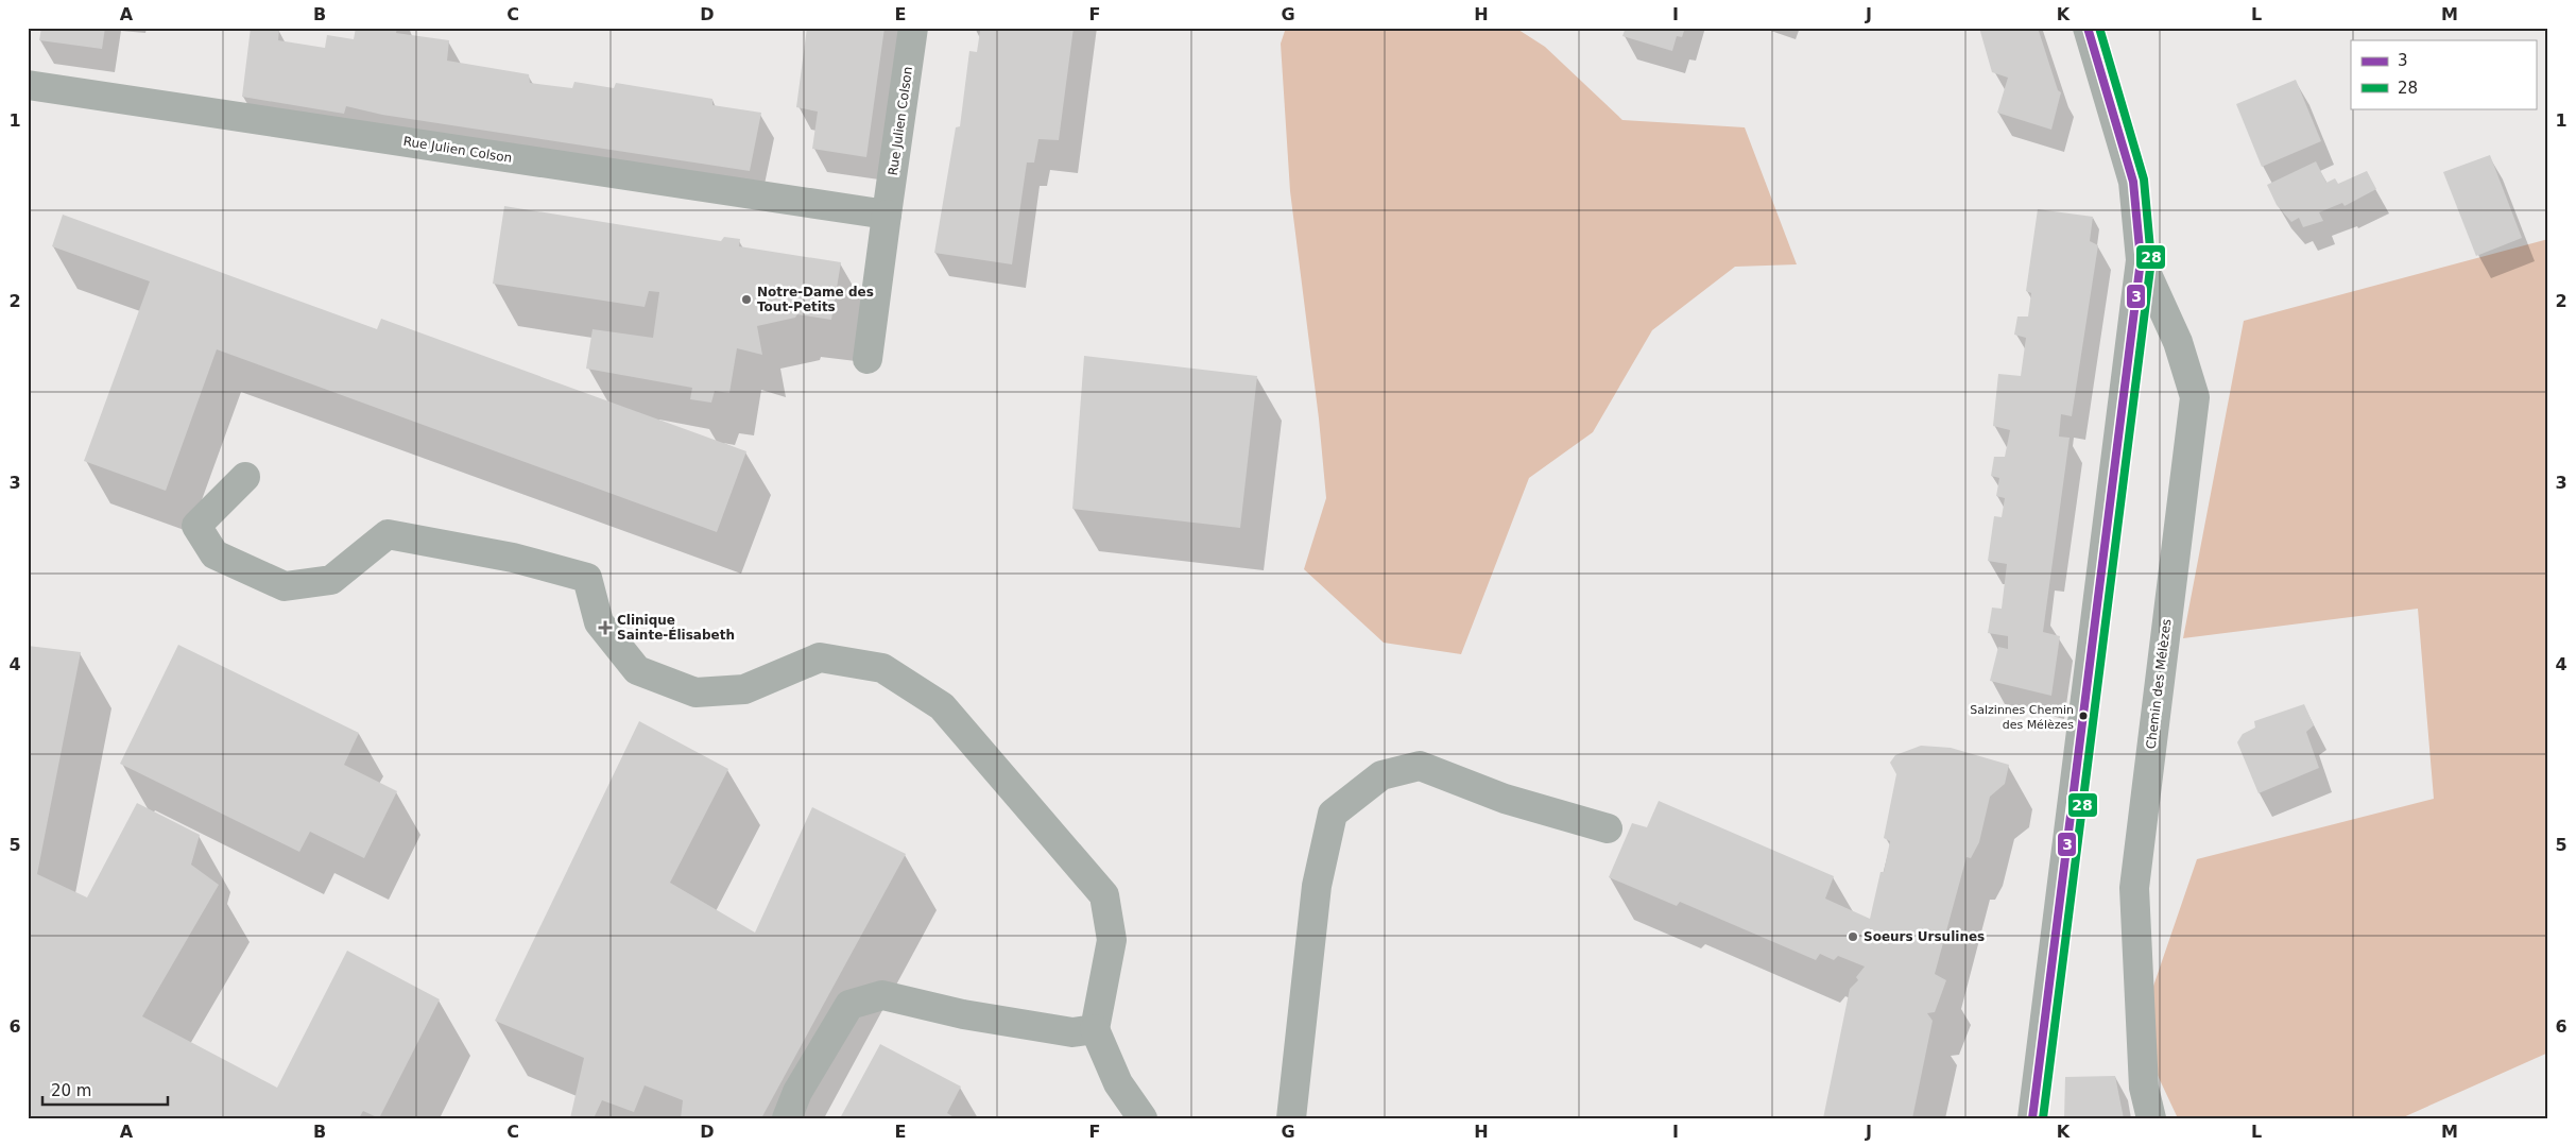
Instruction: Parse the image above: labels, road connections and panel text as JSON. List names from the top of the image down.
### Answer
{
  "streets": {
    "street": ["Rue Julien Colson", "Chemin des Mélèzes"]
  },
  "places": {
    "other": ["Notre-Dame des Tout-Petits", "Salzinnes Chemin des Mélèzes", "Soeurs Ursulines"],
    "health": ["Clinique Sainte-Élisabeth"]
  },
  "lines": ["transit line 3", "transit line 28"],
  "legend": ["3", "28"],
  "scale_bar": "20 m",
  "grid": {
    "columns": [
      "A",
      "B",
      "C",
      "D",
      "E",
      "F",
      "G",
      "H",
      "I",
      "J",
      "K",
      "L",
      "M"
    ],
    "rows": [
      "1",
      "2",
      "3",
      "4",
      "5",
      "6"
    ]
  }
}
